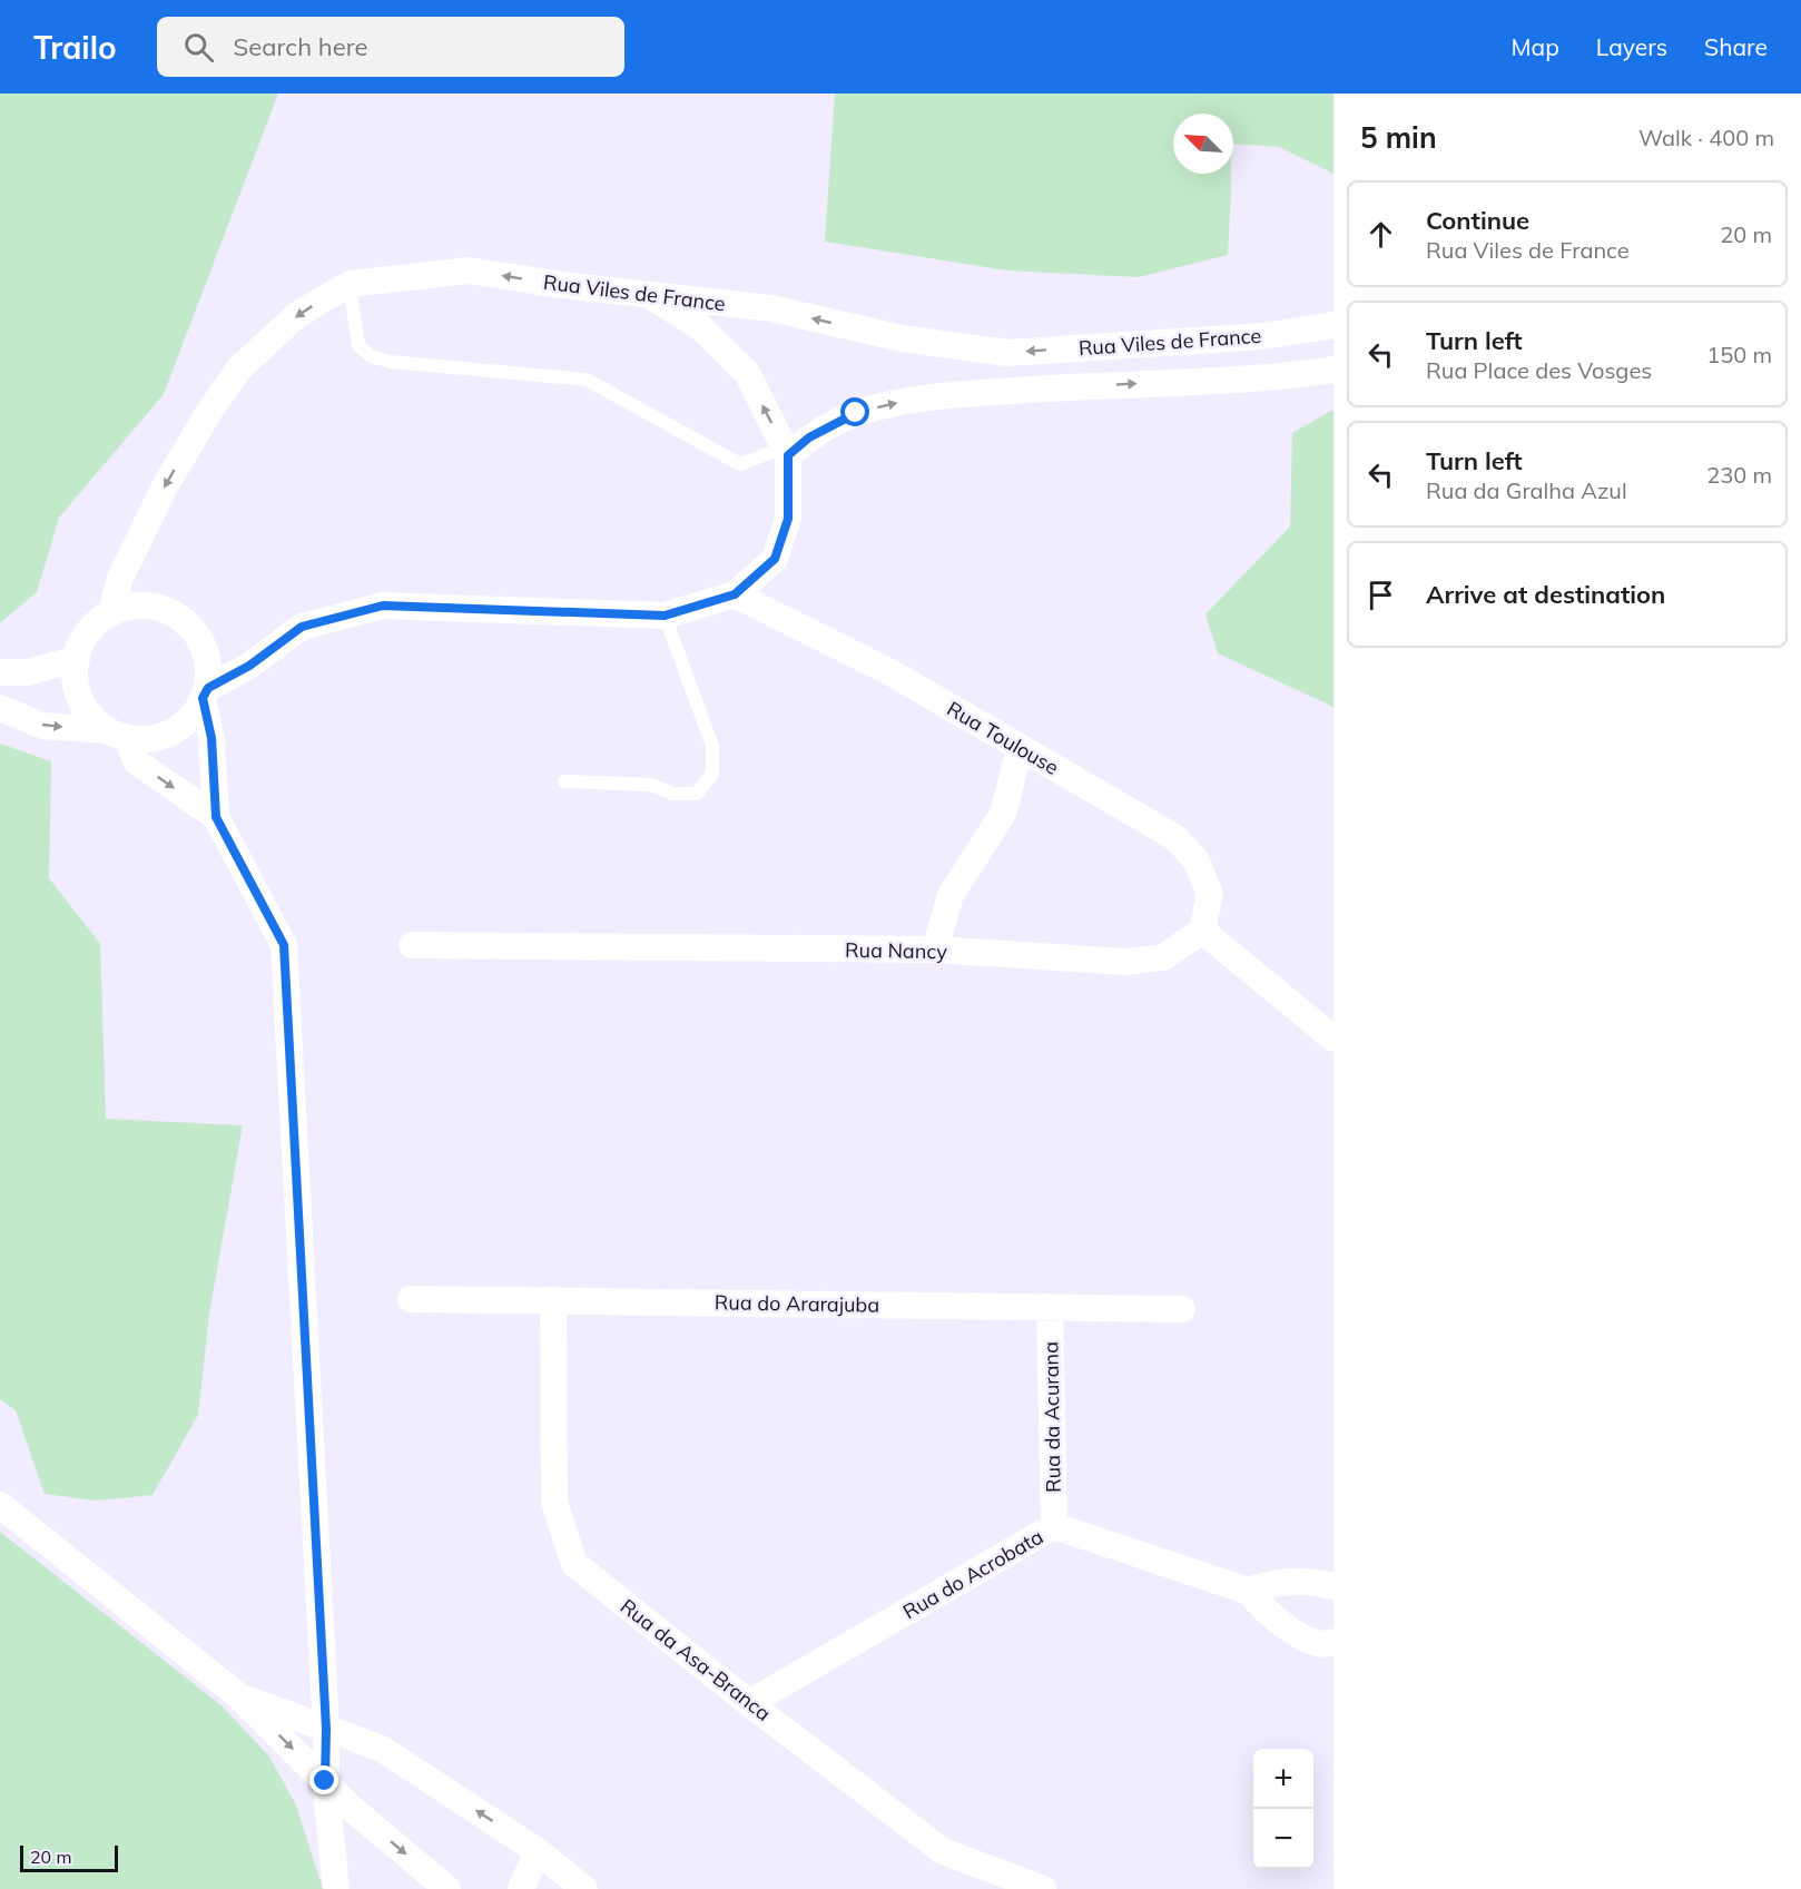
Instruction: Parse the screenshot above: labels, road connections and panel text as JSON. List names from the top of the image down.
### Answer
{
  "streets": {
    "street": [
      "Rua Viles de France",
      "Rua Toulouse",
      "Rua Nancy",
      "Rua do Ararajuba",
      "Rua da Acurana",
      "Rua do Acrobata",
      "Rua da Asa-Branca"
    ]
  },
  "crossings": [
    ["Rua Toulouse", "Rua Nancy"],
    ["Rua do Ararajuba", "Rua da Acurana"],
    ["Rua do Ararajuba", "Rua da Asa-Branca"],
    ["Rua da Acurana", "Rua do Acrobata"],
    ["Rua do Acrobata", "Rua da Asa-Branca"]
  ],
  "scale_bar": "20 m",
  "north": "top left",
  "page": {
    "header": "Trailo",
    "search": "Search here",
    "nav": ["Map", "Layers", "Share"],
    "heading": ["5 min", "Walk · 400 m"],
    "list": [
      ["Continue", "Rua Viles de France", "20 m"],
      ["Turn left", "Rua Place des Vosges", "150 m"],
      ["Turn left", "Rua da Gralha Azul", "230 m"],
      "Arrive at destination"
    ],
    "map_buttons": ["+", "−"],
    "scale": "20 m"
  }
}
